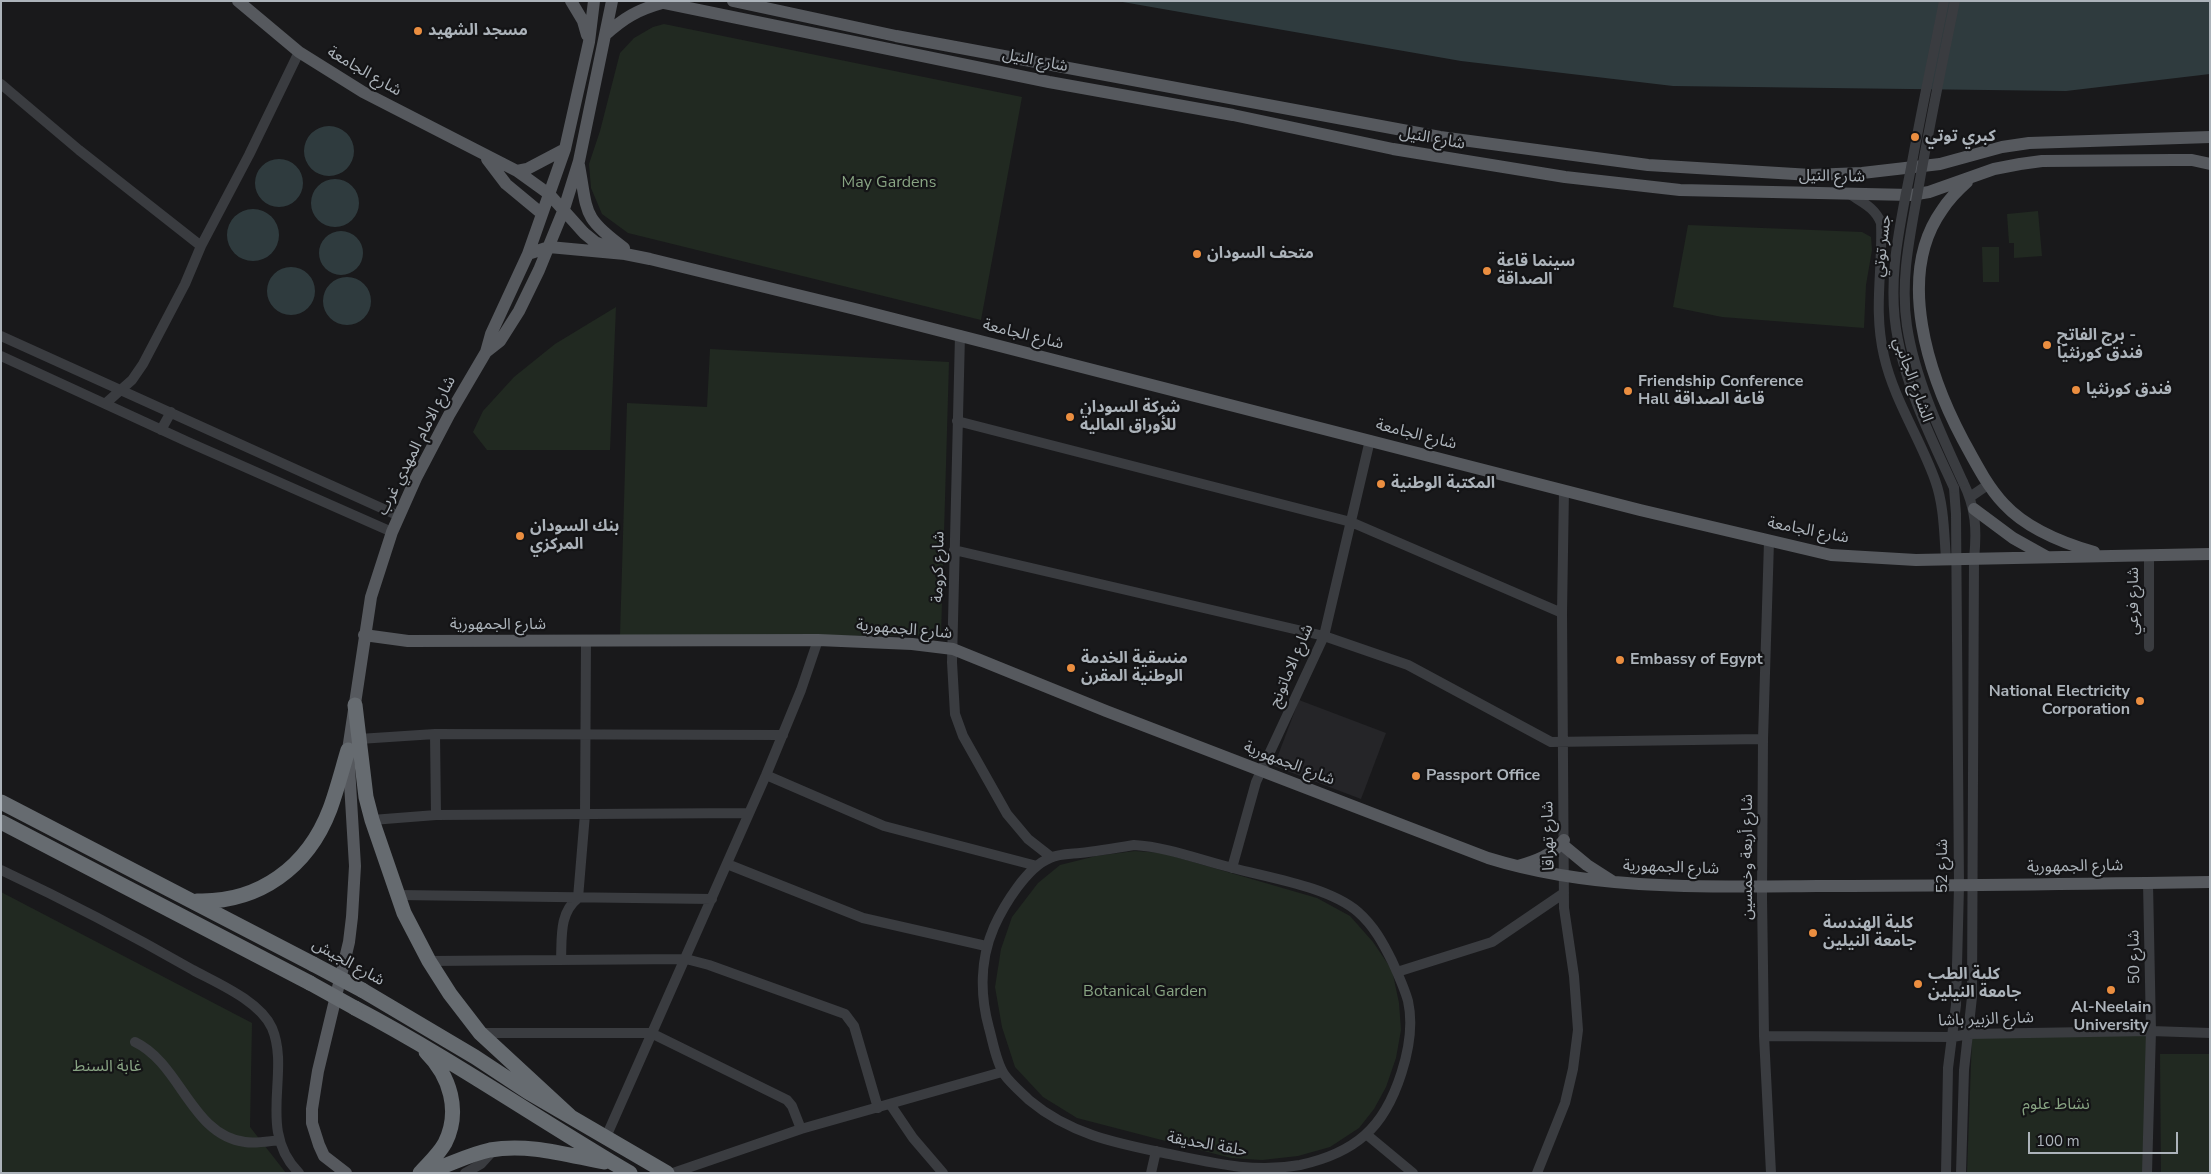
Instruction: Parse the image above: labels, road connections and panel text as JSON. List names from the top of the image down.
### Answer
{
  "streets": {
    "highway": ["شارع الجيش"],
    "main road": [
      "شارع النيل",
      "شارع الجامعة",
      "شارع الامام المهدي غرب",
      "شارع الجمهورية"
    ],
    "street": [
      "جسر توتي",
      "الشارع الجانبي",
      "شارع كرومة",
      "شارع فرعي",
      "شارع الاماتونج",
      "شارع تهراقا",
      "شارع أربعة وخمسين",
      "شارع 52",
      "شارع 50",
      "شارع الزبير باشا",
      "حلقة الحديقة"
    ]
  },
  "crossings": [
    ["شارع النيل", "الشارع الجانبي"],
    ["شارع الجامعة", "الشارع الجانبي"],
    ["شارع الجامعة", "شارع الامام المهدي غرب"],
    ["شارع الجامعة", "شارع كرومة"],
    ["شارع الجامعة", "شارع فرعي"],
    ["شارع الجامعة", "شارع الاماتونج"],
    ["شارع الجامعة", "شارع تهراقا"],
    ["شارع الجامعة", "شارع أربعة وخمسين"],
    ["شارع الجامعة", "شارع 52"],
    ["جسر توتي", "شارع 52"],
    ["الشارع الجانبي", "شارع 52"],
    ["شارع الامام المهدي غرب", "شارع الجمهورية"],
    ["شارع كرومة", "شارع الجمهورية"],
    ["شارع كرومة", "حلقة الحديقة"],
    ["شارع الجمهورية", "شارع الاماتونج"],
    ["شارع الجمهورية", "شارع تهراقا"],
    ["شارع الجمهورية", "شارع أربعة وخمسين"],
    ["شارع الجمهورية", "شارع 52"],
    ["شارع الجمهورية", "شارع 50"],
    ["شارع الاماتونج", "حلقة الحديقة"],
    ["شارع أربعة وخمسين", "شارع الزبير باشا"],
    ["شارع 52", "شارع الزبير باشا"],
    ["شارع 50", "شارع الزبير باشا"]
  ],
  "parks": [
    "May Gardens",
    "Botanical Garden",
    "غابة السنط",
    "نشاط علوم"
  ],
  "places": [
    "مسجد الشهيد",
    "كبري توتي",
    "متحف السودان",
    "سينما قاعة الصداقة",
    "برج الفاتح - فندق كورنثيا",
    "فندق كورنثيا",
    "Friendship Conference Hall قاعة الصداقة",
    "شركة السودان للأوراق المالية",
    "المكتبة الوطنية",
    "بنك السودان المركزي",
    "Embassy of Egypt",
    "منسقية الخدمة الوطنية المقرن",
    "National Electricity Corporation",
    "Passport Office",
    "كلية الهندسة جامعة النيلين",
    "كلية الطب جامعة النيلين",
    "Al-Neelain University"
  ],
  "scale_bar": "100 m"
}
